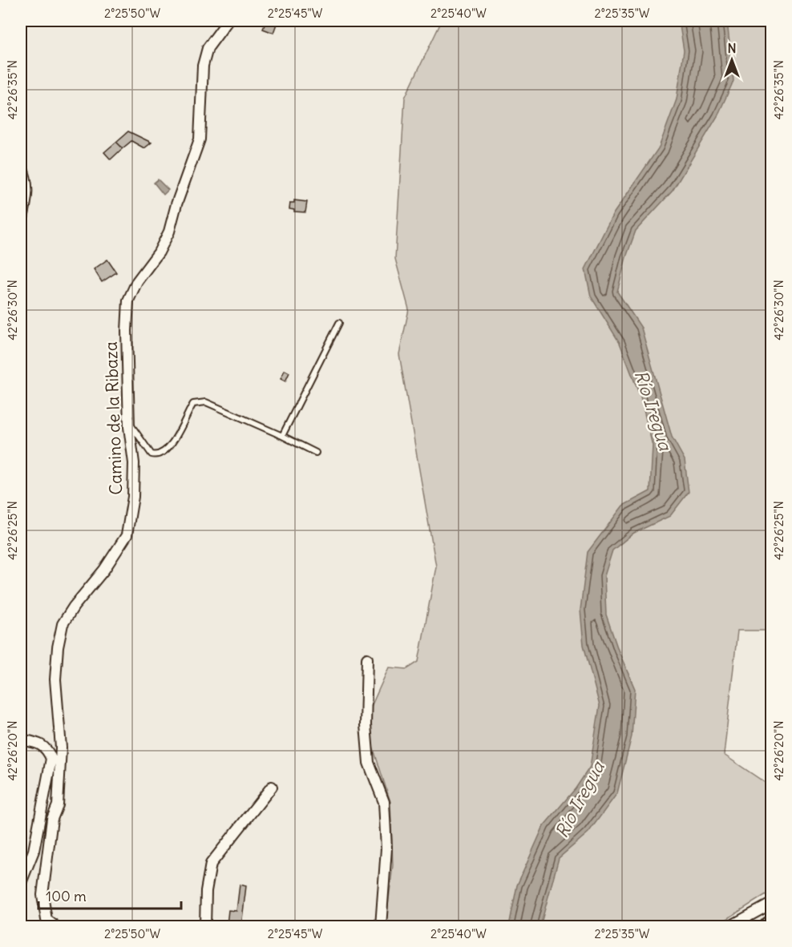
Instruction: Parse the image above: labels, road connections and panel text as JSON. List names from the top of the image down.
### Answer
{
  "streets": {
    "street": ["Camino de la Ribaza"]
  },
  "water": ["Río Iregua"],
  "scale_bar": "100 m",
  "north": "top",
  "coordinates": [
    "2°25'50\"W",
    "2°25'45\"W",
    "2°25'40\"W",
    "2°25'35\"W",
    "42°26'35\"N",
    "42°26'30\"N",
    "42°26'25\"N",
    "42°26'20\"N"
  ]
}
